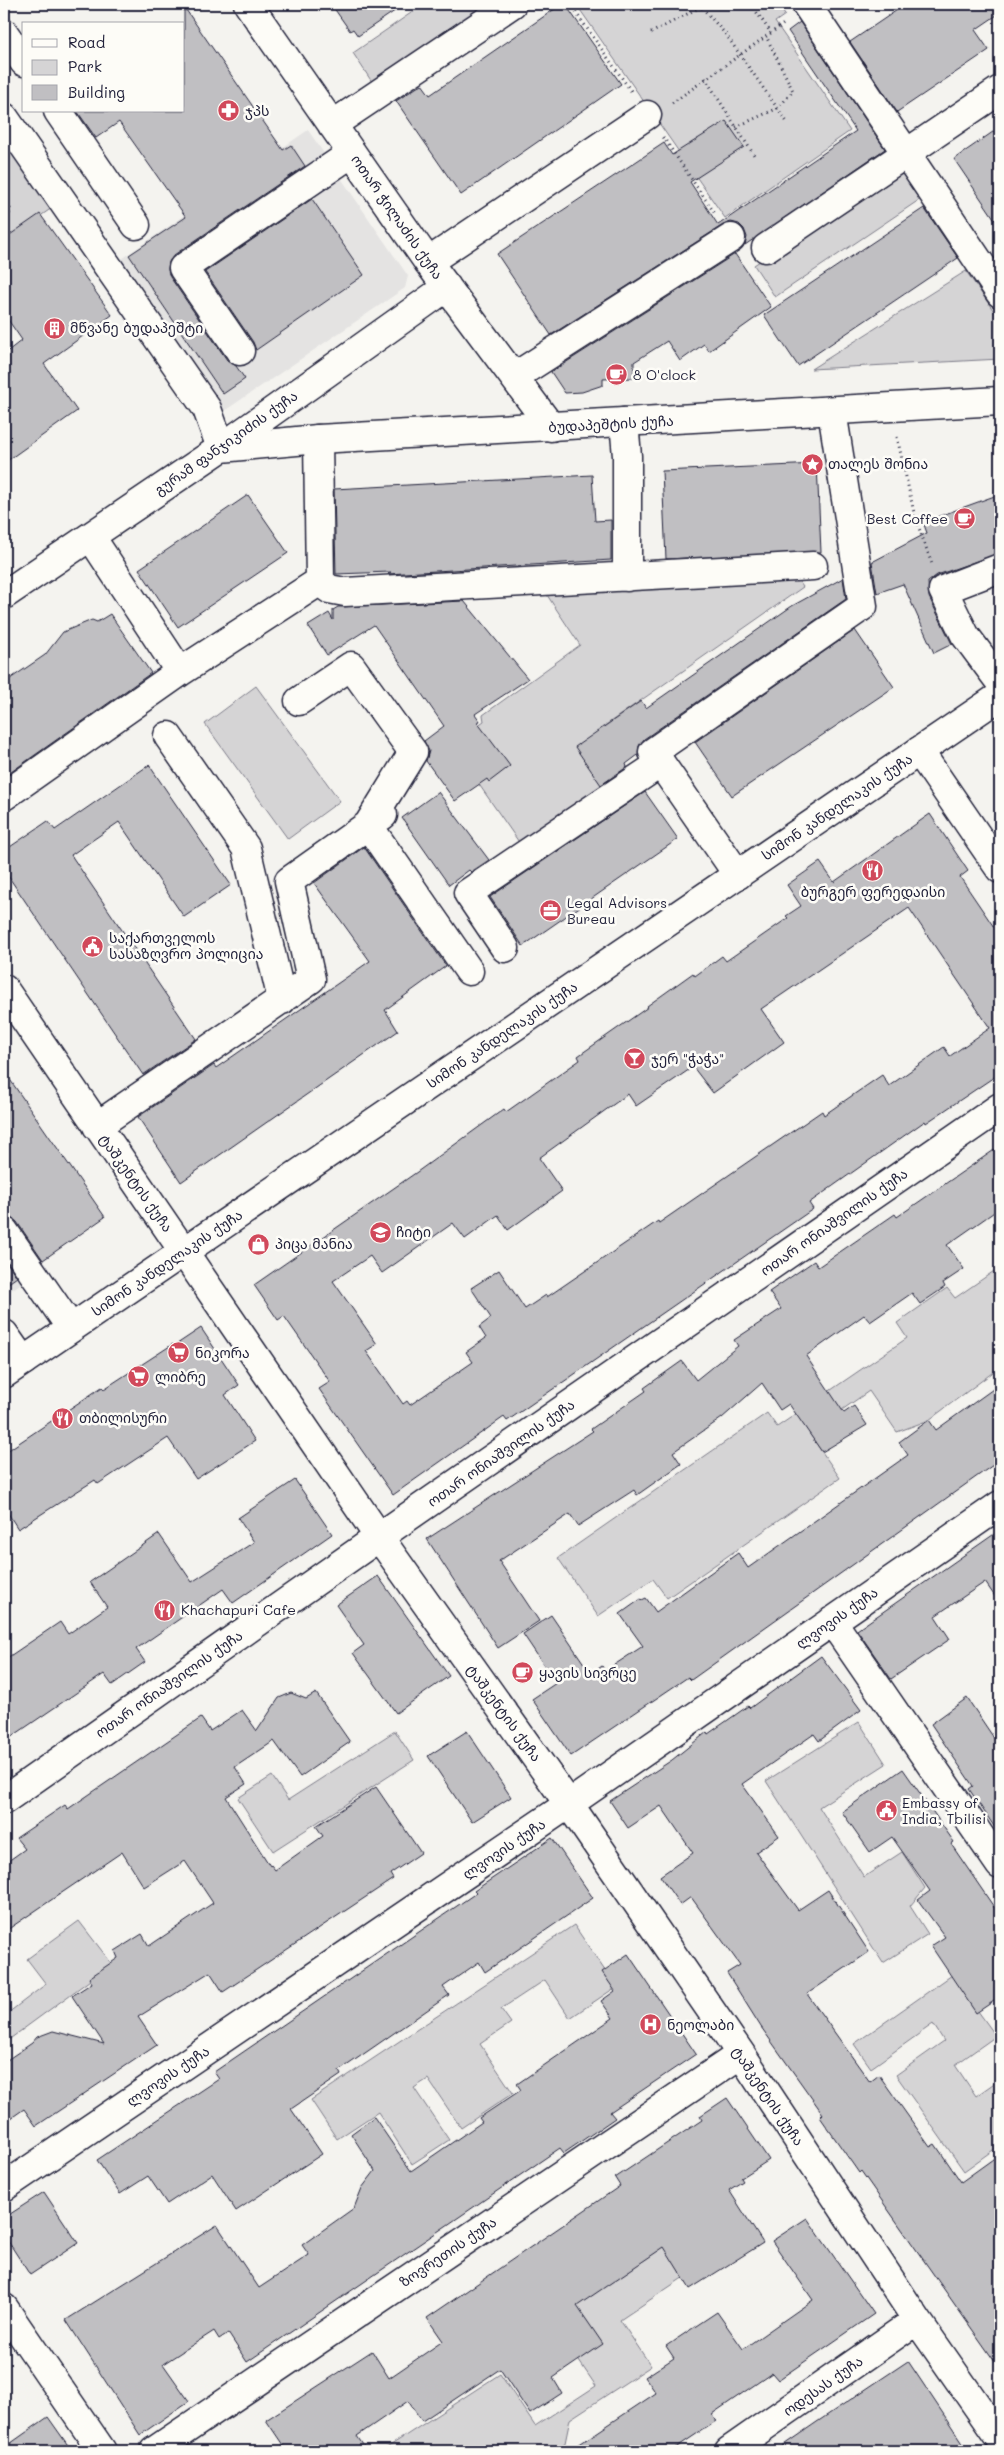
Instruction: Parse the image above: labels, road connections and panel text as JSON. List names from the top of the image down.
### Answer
{
  "streets": {
    "street": [
      "ოთარ ჭილაძის ქუჩა",
      "ბუდაპეშტის ქუჩა",
      "გურამ ფანჯიკიძის ქუჩა",
      "სიმონ კანდელაკის ქუჩა",
      "ტაშკენტის ქუჩა",
      "ოთარ ონიაშვილის ქუჩა",
      "ლვოვის ქუჩა",
      "ზოვრეთის ქუჩა",
      "ოდესას ქუჩა"
    ]
  },
  "crossings": [
    ["ოთარ ჭილაძის ქუჩა", "ბუდაპეშტის ქუჩა"],
    ["ოთარ ჭილაძის ქუჩა", "გურამ ფანჯიკიძის ქუჩა"],
    ["ბუდაპეშტის ქუჩა", "გურამ ფანჯიკიძის ქუჩა"],
    ["სიმონ კანდელაკის ქუჩა", "ტაშკენტის ქუჩა"],
    ["ტაშკენტის ქუჩა", "ოთარ ონიაშვილის ქუჩა"],
    ["ტაშკენტის ქუჩა", "ლვოვის ქუჩა"],
    ["ტაშკენტის ქუჩა", "ზოვრეთის ქუჩა"],
    ["ტაშკენტის ქუჩა", "ოდესას ქუჩა"]
  ],
  "places": {
    "pharmacy": ["ჯპს"],
    "building": ["მწვანე ბუდაპეშტი"],
    "cafe": ["8 O'clock", "Best Coffee", "ყავის სივრცე"],
    "place": ["თალეს შონია"],
    "restaurant": ["ბურგერ ფერედაისი", "თბილისური", "Khachapuri Cafe"],
    "office": ["Legal Advisors Bureau"],
    "public building": ["საქართველოს სასაზღვრო პოლიცია", "Embassy of India, Tbilisi"],
    "bar": ["ჯერ \"ჭაჭა\""],
    "school or university": ["ჩიტი"],
    "shop": ["პიცა მანია"],
    "supermarket": ["ნიკორა", "ლიბრე"],
    "hospital": ["ნეოლაბი"]
  },
  "legend": ["Road", "Park", "Building"]
}
